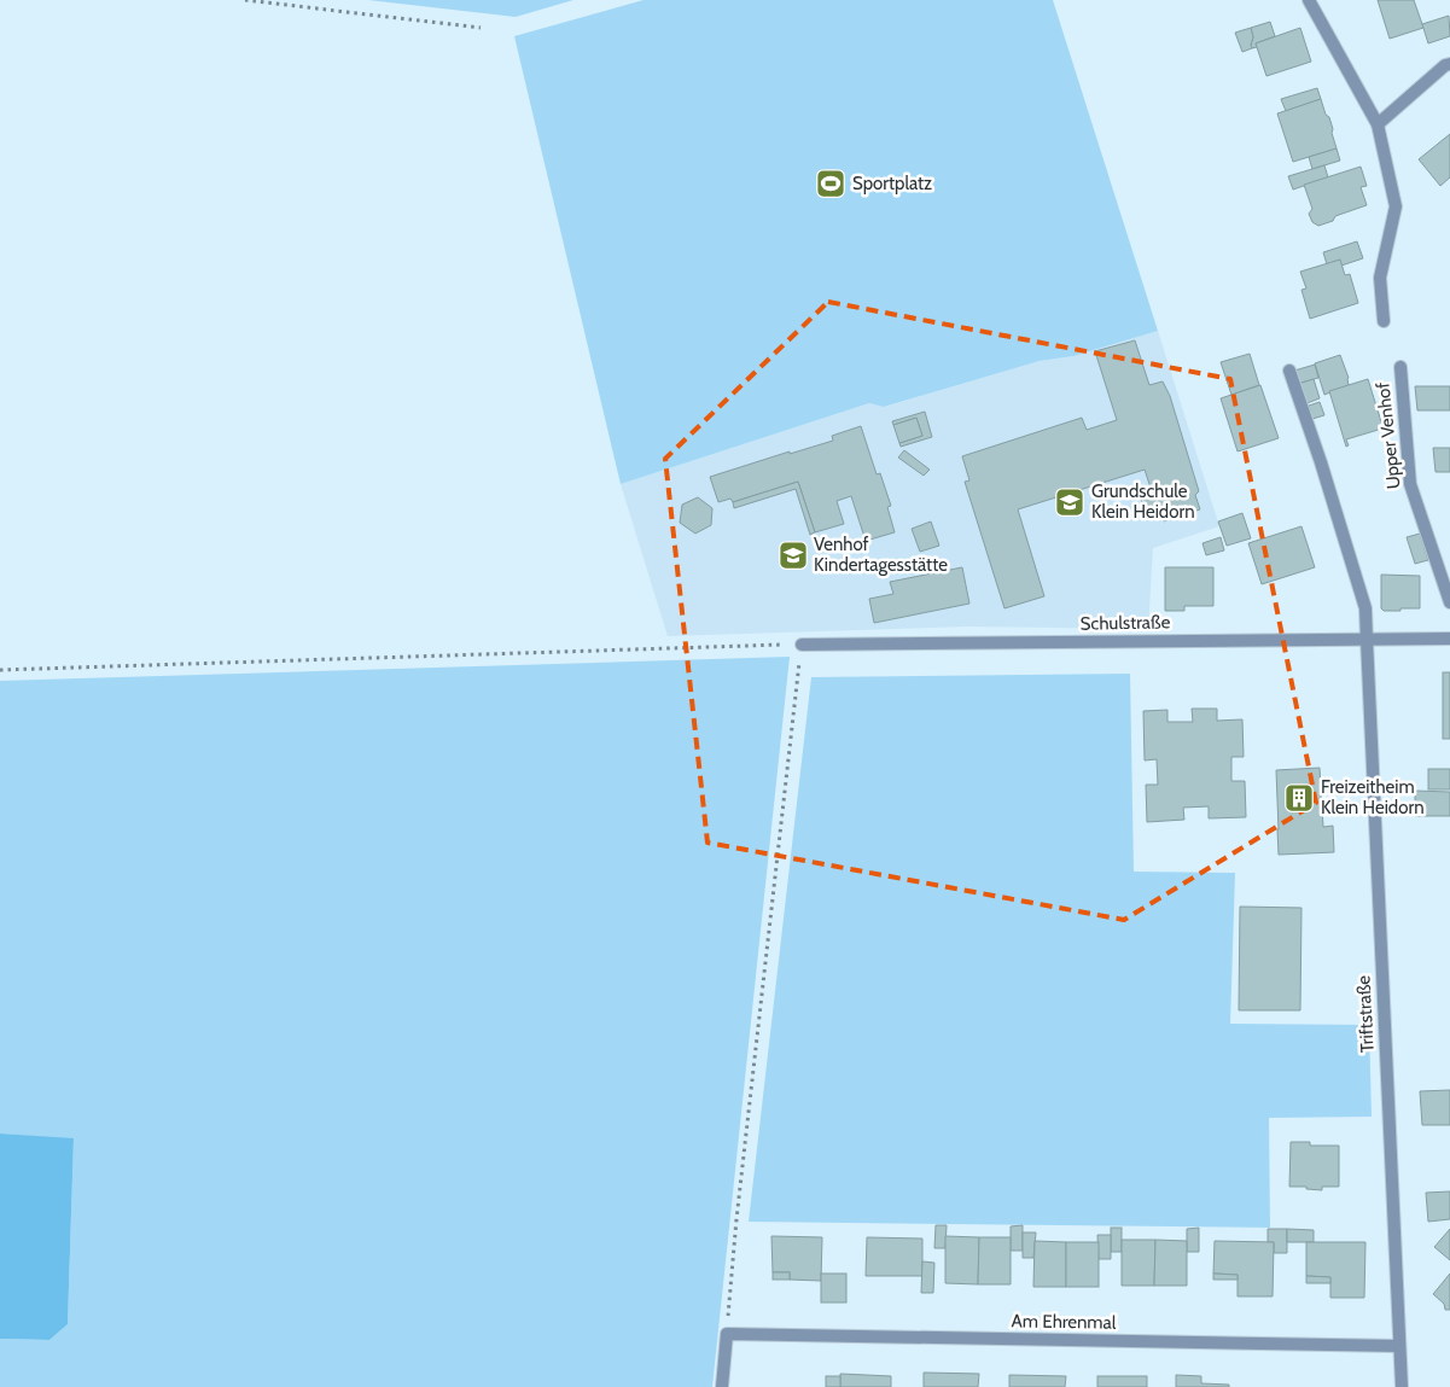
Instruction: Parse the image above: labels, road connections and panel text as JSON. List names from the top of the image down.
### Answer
{
  "streets": {
    "street": [
      "Upper Venhof",
      "Schulstraße",
      "Triftstraße",
      "Am Ehrenmal"
    ]
  },
  "crossings": [
    ["Schulstraße", "Triftstraße"],
    ["Triftstraße", "Am Ehrenmal"]
  ],
  "places": {
    "sports": ["Sportplatz"],
    "school or university": ["Grundschule Klein Heidorn", "Venhof Kindertagesstätte"],
    "building": ["Freizeitheim Klein Heidorn"]
  }
}
